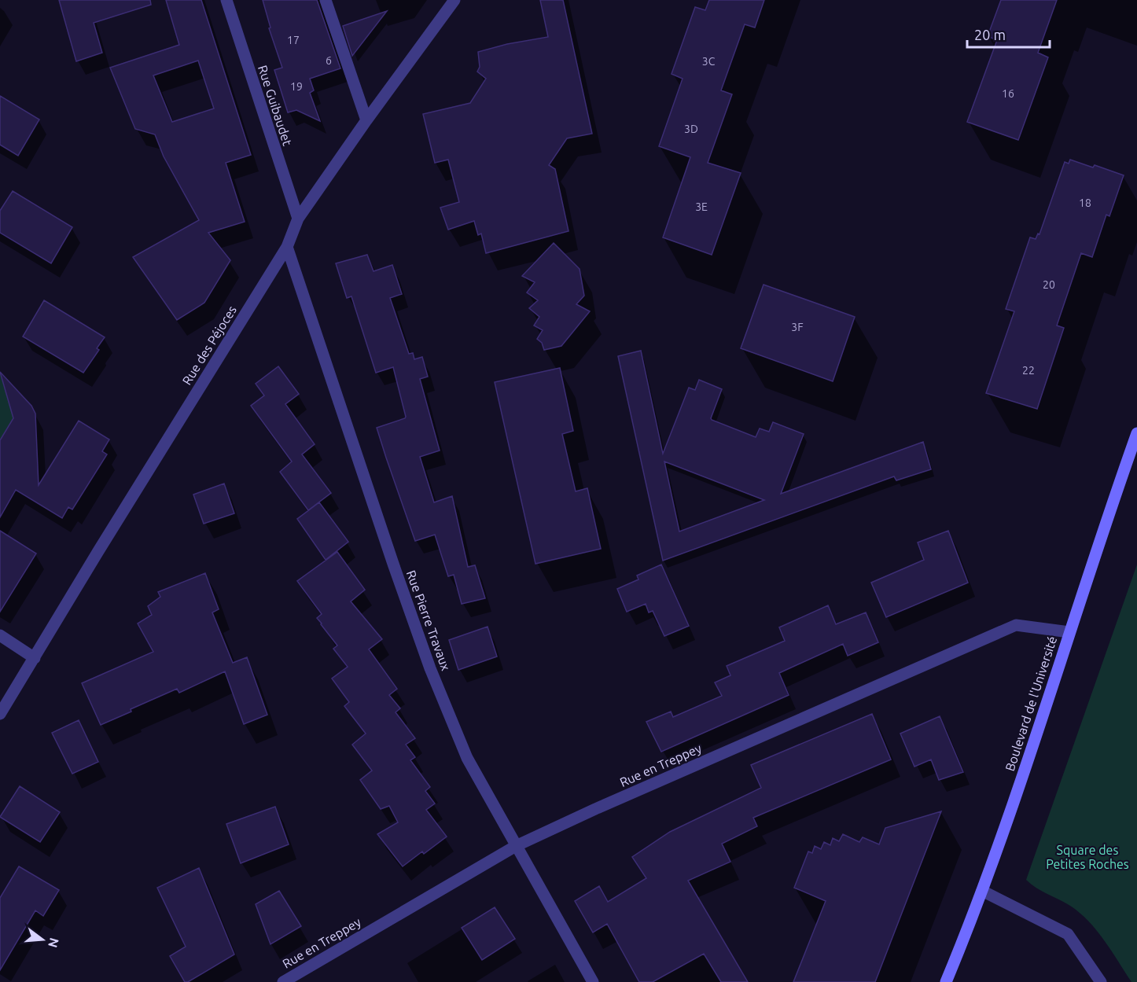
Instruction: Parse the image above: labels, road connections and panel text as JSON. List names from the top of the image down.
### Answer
{
  "streets": {
    "main road": ["Boulevard de l'Université"],
    "street": [
      "Rue Guibaudet",
      "Rue des Péjoces",
      "Rue Pierre Travaux",
      "Rue en Treppey"
    ]
  },
  "crossings": [
    ["Rue Guibaudet", "Rue des Péjoces"],
    ["Rue des Péjoces", "Rue Pierre Travaux"],
    ["Rue Pierre Travaux", "Rue en Treppey"],
    ["Boulevard de l'Université", "Rue en Treppey"]
  ],
  "parks": ["Square des Petites Roches"],
  "house_numbers": [
    "17",
    "6",
    "3C",
    "19",
    "16",
    "3D",
    "18",
    "3E",
    "20",
    "3F",
    "22"
  ],
  "scale_bar": "20 m",
  "north": "right"
}
